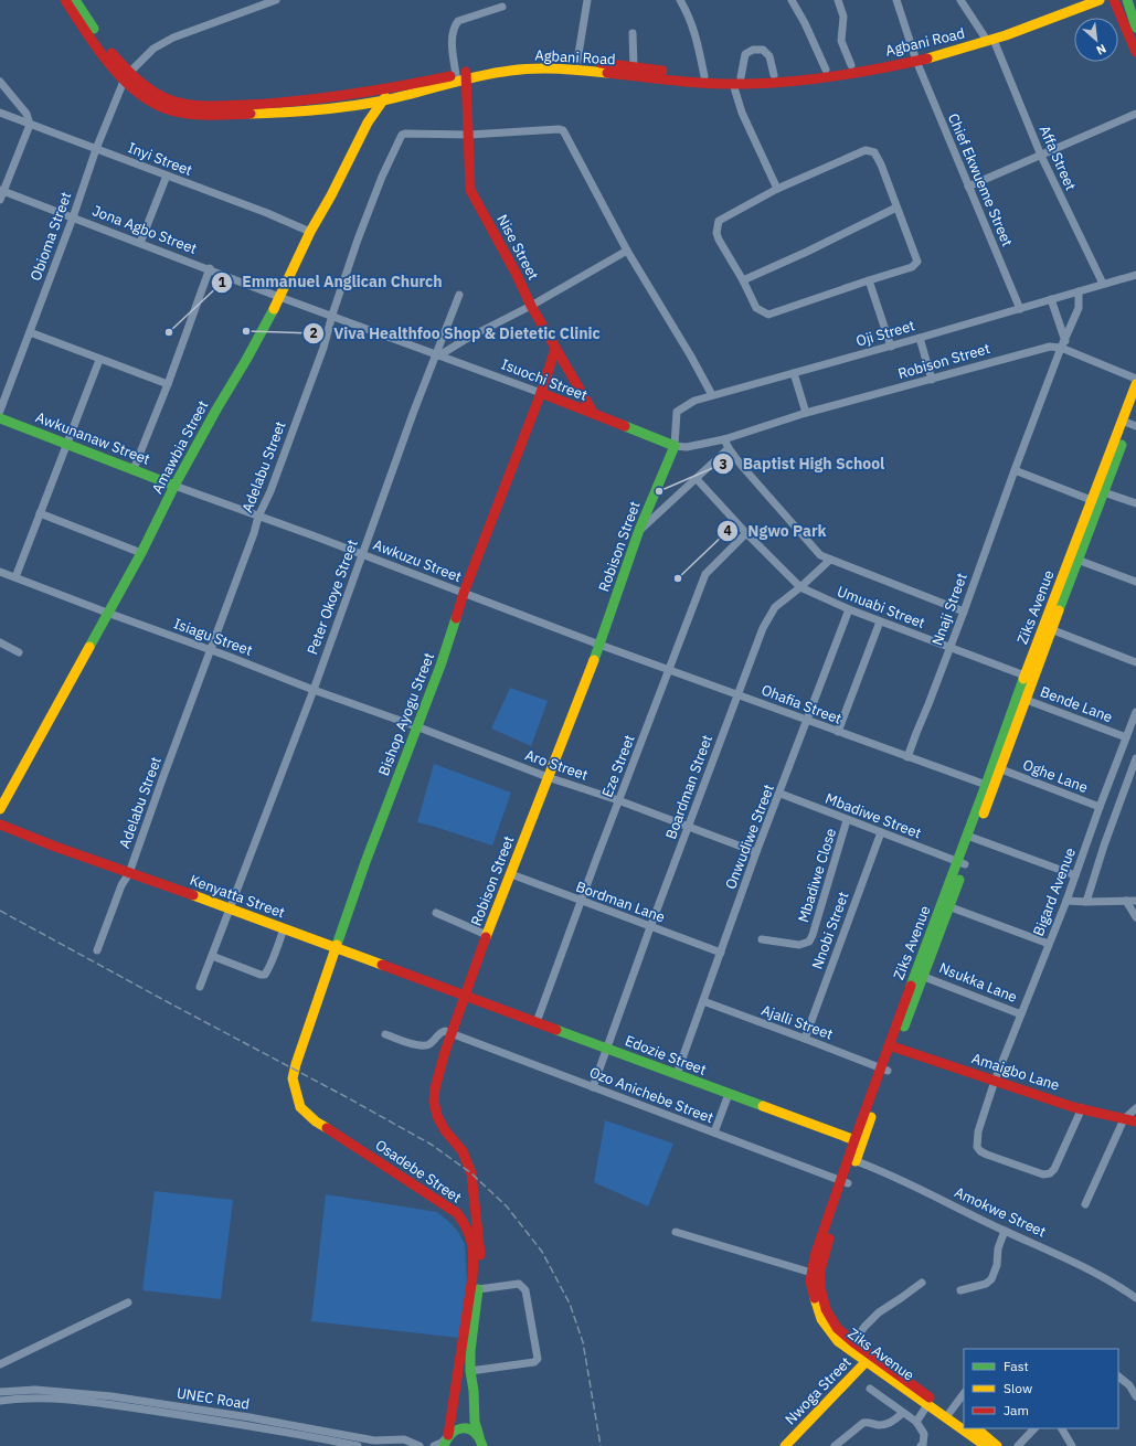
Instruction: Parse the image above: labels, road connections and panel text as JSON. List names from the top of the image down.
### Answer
{
  "streets": {
    "main road": [
      "Agbani Road",
      "Nise Street",
      "Robison Street",
      "Isuochi Street",
      "Awkunanaw Street",
      "Amawbia Street",
      "Ziks Avenue",
      "Bishop Ayogu Street",
      "Kenyatta Street",
      "Edozie Street",
      "Amaigbo Lane",
      "Osadebe Street",
      "Nwoga Street"
    ],
    "street": [
      "Affa Street",
      "Inyi Street",
      "Chief Ekwueme Street",
      "Jona Agbo Street",
      "Obioma Street",
      "Oji Street",
      "Adelabu Street",
      "Awkuzu Street",
      "Peter Okoye Street",
      "Umuabi Street",
      "Nnaji Street",
      "Isiagu Street",
      "Ohafia Street",
      "Bende Lane",
      "Aro Street",
      "Eze Street",
      "Oghe Lane",
      "Boardman Street",
      "Mbadiwe Street",
      "Onwudiwe Street",
      "Mbadiwe Close",
      "Bigard Avenue",
      "Bordman Lane",
      "Nnobi Street",
      "Nsukka Lane",
      "Ajalli Street",
      "Ozo Anichebe Street",
      "Amokwe Street",
      "UNEC Road"
    ]
  },
  "crossings": [
    ["Agbani Road", "Affa Street"],
    ["Agbani Road", "Chief Ekwueme Street"],
    ["Agbani Road", "Obioma Street"],
    ["Agbani Road", "Nise Street"],
    ["Agbani Road", "Amawbia Street"],
    ["Affa Street", "Oji Street"],
    ["Inyi Street", "Obioma Street"],
    ["Inyi Street", "Amawbia Street"],
    ["Chief Ekwueme Street", "Oji Street"],
    ["Jona Agbo Street", "Obioma Street"],
    ["Jona Agbo Street", "Isuochi Street"],
    ["Jona Agbo Street", "Amawbia Street"],
    ["Nise Street", "Isuochi Street"],
    ["Nise Street", "Adelabu Street"],
    ["Nise Street", "Bishop Ayogu Street"],
    ["Oji Street", "Robison Street"],
    ["Oji Street", "Isuochi Street"],
    ["Oji Street", "Nnaji Street"],
    ["Robison Street", "Isuochi Street"],
    ["Robison Street", "Awkuzu Street"],
    ["Robison Street", "Nnaji Street"],
    ["Robison Street", "Ohafia Street"],
    ["Robison Street", "Aro Street"],
    ["Robison Street", "Kenyatta Street"],
    ["Robison Street", "Bordman Lane"],
    ["Robison Street", "Edozie Street"],
    ["Robison Street", "Ozo Anichebe Street"],
    ["Robison Street", "Osadebe Street"],
    ["Isuochi Street", "Amawbia Street"],
    ["Isuochi Street", "Adelabu Street"],
    ["Isuochi Street", "Peter Okoye Street"],
    ["Isuochi Street", "Bishop Ayogu Street"],
    ["Awkunanaw Street", "Amawbia Street"],
    ["Awkunanaw Street", "Awkuzu Street"],
    ["Amawbia Street", "Awkuzu Street"],
    ["Amawbia Street", "Isiagu Street"],
    ["Adelabu Street", "Awkuzu Street"],
    ["Adelabu Street", "Isiagu Street"],
    ["Adelabu Street", "Kenyatta Street"],
    ["Awkuzu Street", "Peter Okoye Street"],
    ["Awkuzu Street", "Ohafia Street"],
    ["Awkuzu Street", "Bishop Ayogu Street"],
    ["Peter Okoye Street", "Isiagu Street"],
    ["Peter Okoye Street", "Kenyatta Street"],
    ["Umuabi Street", "Ziks Avenue"],
    ["Umuabi Street", "Nnaji Street"],
    ["Umuabi Street", "Eze Street"],
    ["Umuabi Street", "Boardman Street"],
    ["Umuabi Street", "Onwudiwe Street"],
    ["Ziks Avenue", "Ohafia Street"],
    ["Ziks Avenue", "Bende Lane"],
    ["Ziks Avenue", "Oghe Lane"],
    ["Ziks Avenue", "Mbadiwe Street"],
    ["Ziks Avenue", "Nsukka Lane"],
    ["Ziks Avenue", "Ajalli Street"],
    ["Ziks Avenue", "Edozie Street"],
    ["Ziks Avenue", "Amaigbo Lane"],
    ["Ziks Avenue", "Ozo Anichebe Street"],
    ["Ziks Avenue", "Amokwe Street"],
    ["Ziks Avenue", "Nwoga Street"],
    ["Nnaji Street", "Ohafia Street"],
    ["Isiagu Street", "Bishop Ayogu Street"],
    ["Isiagu Street", "Aro Street"],
    ["Ohafia Street", "Eze Street"],
    ["Ohafia Street", "Boardman Street"],
    ["Ohafia Street", "Onwudiwe Street"],
    ["Bende Lane", "Bigard Avenue"],
    ["Bishop Ayogu Street", "Aro Street"],
    ["Bishop Ayogu Street", "Kenyatta Street"],
    ["Bishop Ayogu Street", "Osadebe Street"],
    ["Aro Street", "Eze Street"],
    ["Aro Street", "Boardman Street"],
    ["Aro Street", "Onwudiwe Street"],
    ["Eze Street", "Bordman Lane"],
    ["Eze Street", "Edozie Street"],
    ["Oghe Lane", "Bigard Avenue"],
    ["Boardman Street", "Bordman Lane"],
    ["Boardman Street", "Edozie Street"],
    ["Boardman Street", "Ozo Anichebe Street"],
    ["Mbadiwe Street", "Onwudiwe Street"],
    ["Mbadiwe Street", "Mbadiwe Close"],
    ["Mbadiwe Street", "Nnobi Street"],
    ["Onwudiwe Street", "Bordman Lane"],
    ["Onwudiwe Street", "Ajalli Street"],
    ["Onwudiwe Street", "Edozie Street"],
    ["Bigard Avenue", "Nsukka Lane"],
    ["Bigard Avenue", "Amaigbo Lane"],
    ["Kenyatta Street", "Edozie Street"],
    ["Nnobi Street", "Ajalli Street"],
    ["Ozo Anichebe Street", "Osadebe Street"]
  ],
  "places": [
    "Viva Healthfoo Shop & Dietetic Clinic",
    "Emmanuel Anglican Church",
    "Baptist High School",
    "Ngwo Park"
  ],
  "legend": ["Fast", "Slow", "Jam"],
  "north": "bottom right"
}
